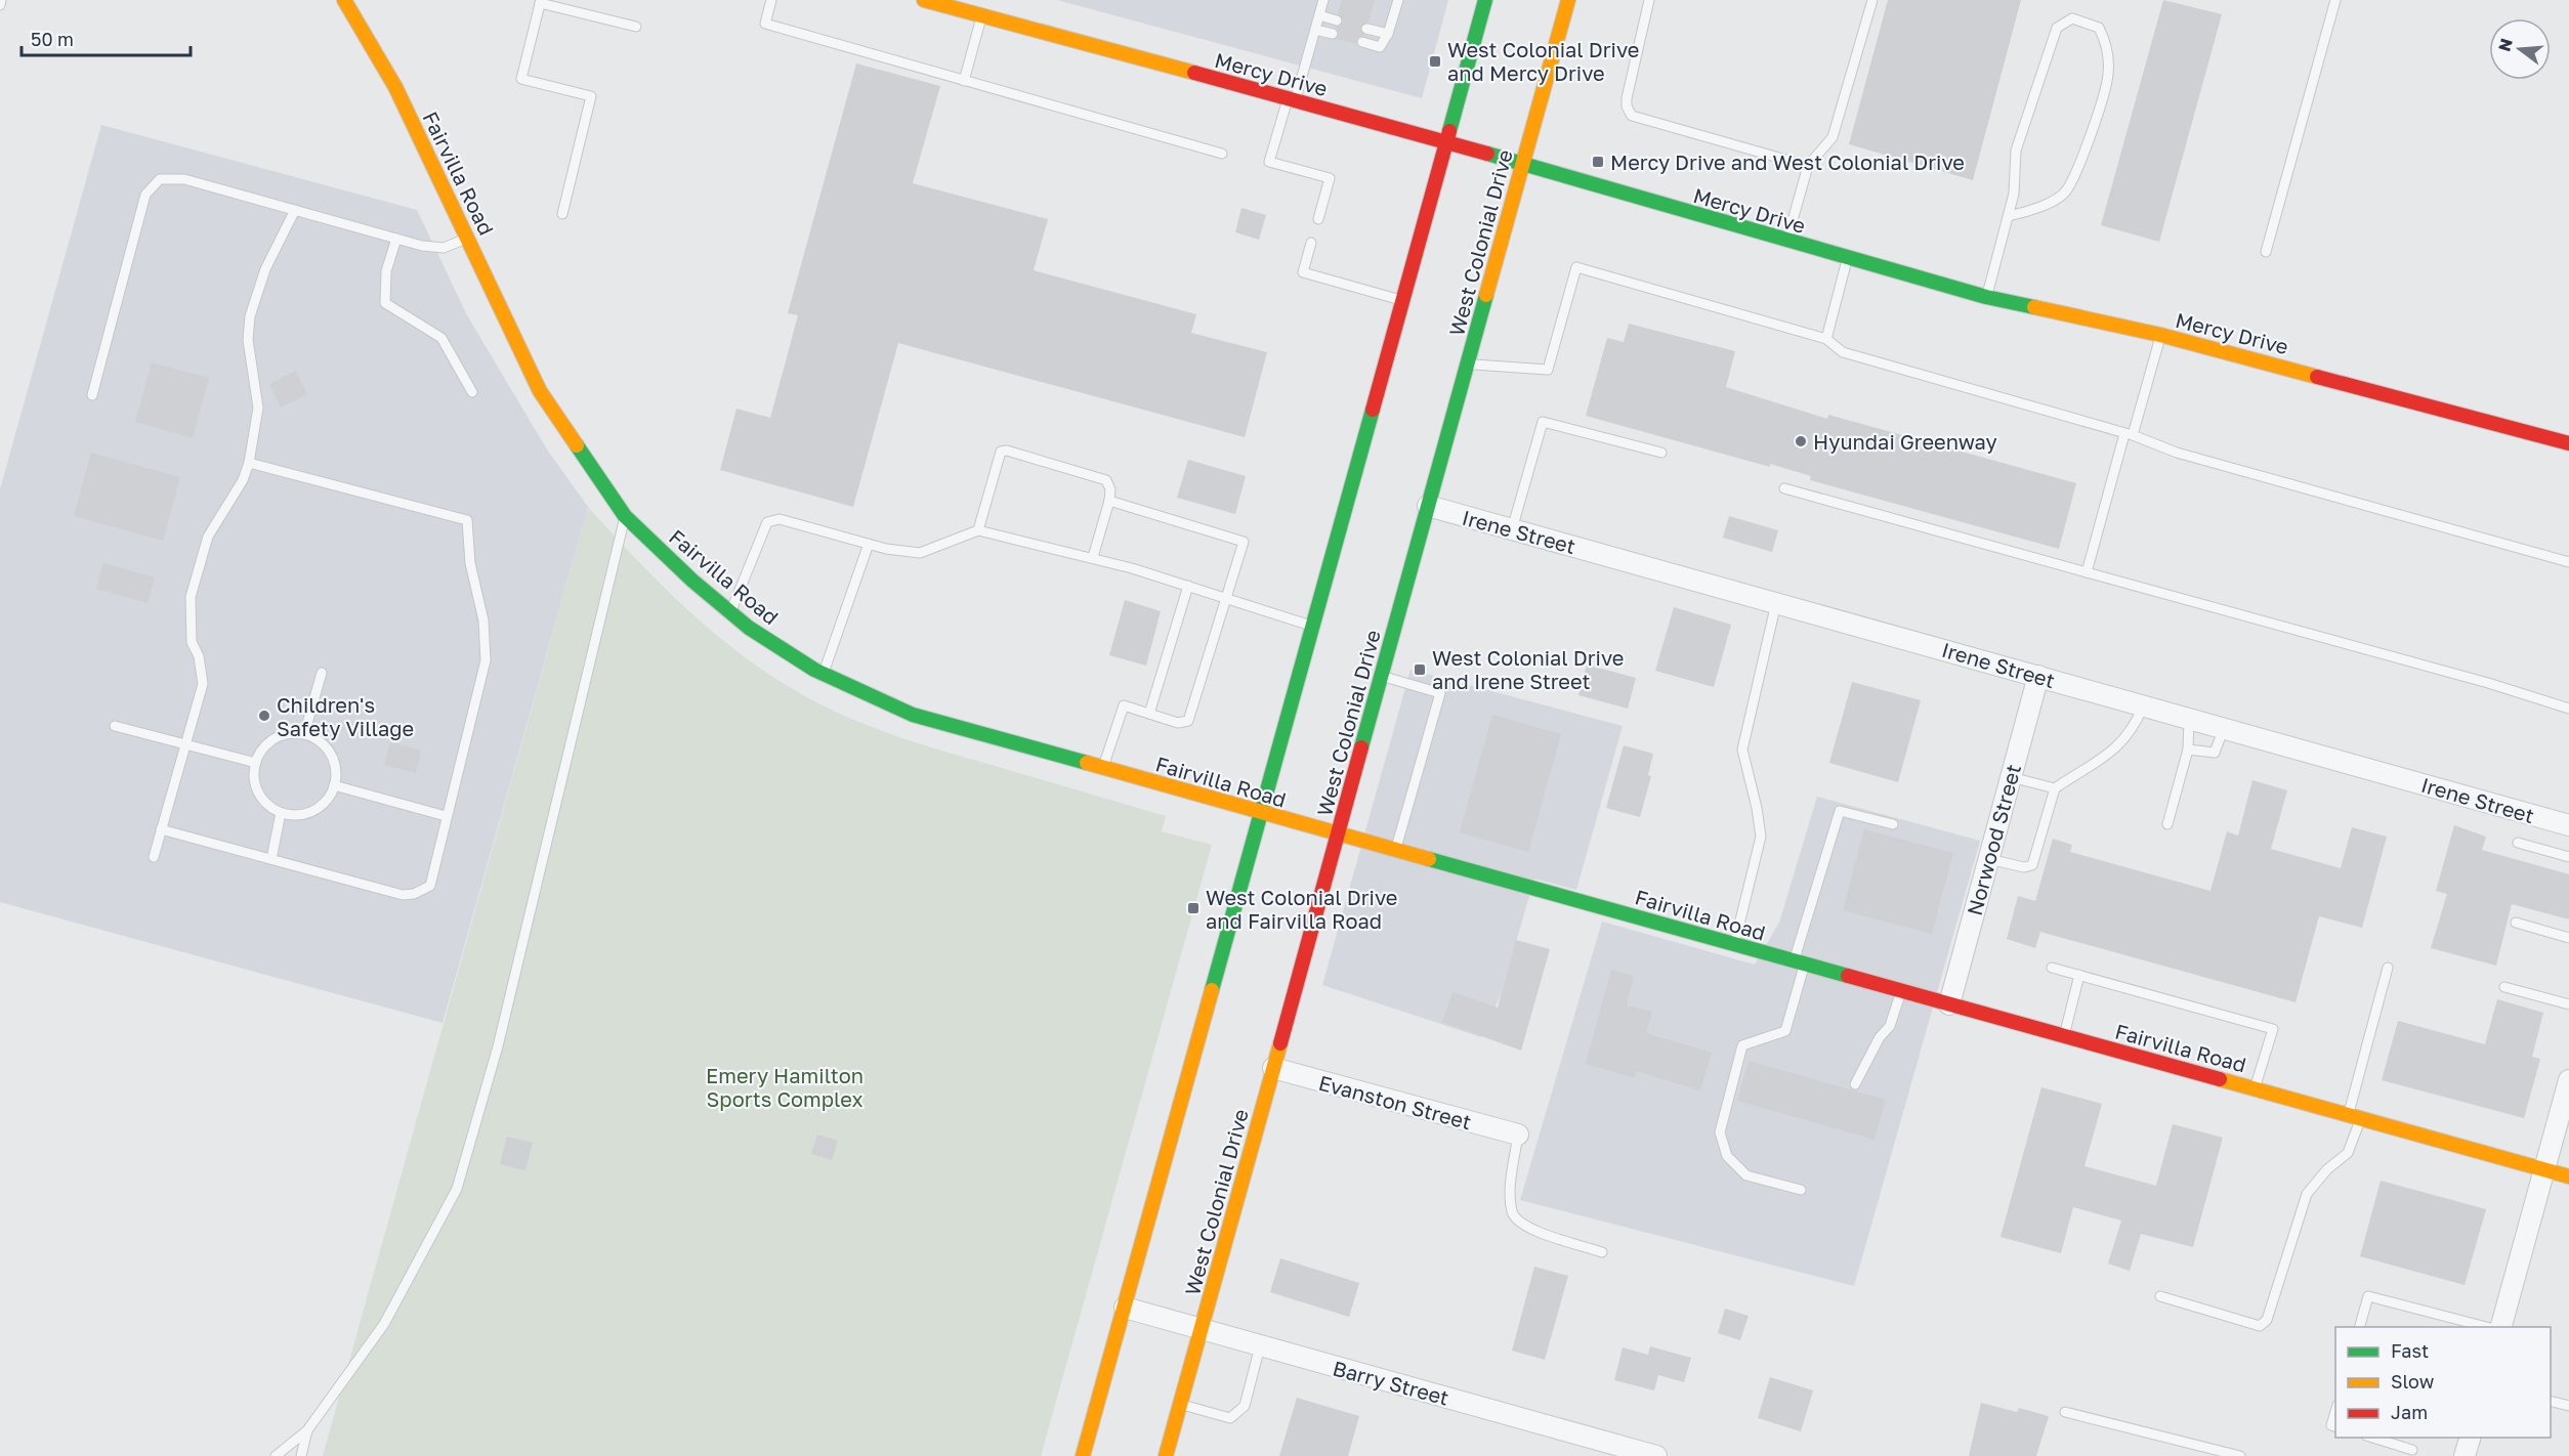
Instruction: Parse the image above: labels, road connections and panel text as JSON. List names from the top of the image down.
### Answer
{
  "streets": {
    "main road": ["Mercy Drive", "Fairvilla Road", "West Colonial Drive"],
    "street": [
      "Irene Street",
      "Norwood Street",
      "Evanston Street",
      "Barry Street"
    ]
  },
  "crossings": [
    ["Mercy Drive", "West Colonial Drive"],
    ["Fairvilla Road", "West Colonial Drive"],
    ["Fairvilla Road", "Norwood Street"],
    ["West Colonial Drive", "Irene Street"],
    ["West Colonial Drive", "Evanston Street"],
    ["West Colonial Drive", "Barry Street"],
    ["Irene Street", "Norwood Street"]
  ],
  "parks": ["Emery Hamilton Sports Complex"],
  "places": {
    "transit": [
      "West Colonial Drive and Mercy Drive",
      "Mercy Drive and West Colonial Drive",
      "West Colonial Drive and Irene Street",
      "West Colonial Drive and Fairvilla Road"
    ],
    "other": ["Hyundai Greenway", "Children's Safety Village"]
  },
  "legend": ["Fast", "Slow", "Jam"],
  "scale_bar": "50 m",
  "north": "left"
}
